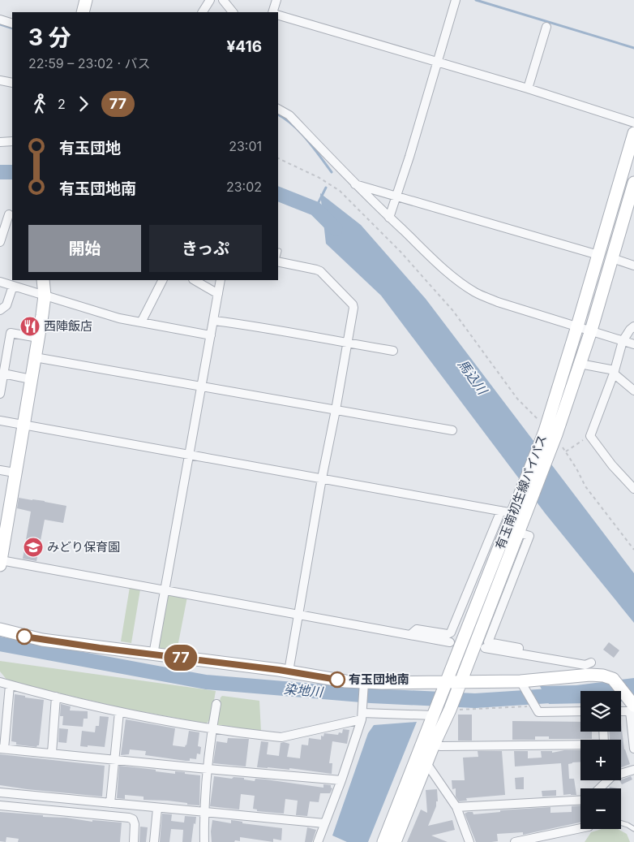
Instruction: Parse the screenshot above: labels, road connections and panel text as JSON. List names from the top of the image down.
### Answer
{
  "streets": {
    "street": ["有玉南初生線バイパス"]
  },
  "water": ["馬込川", "染地川"],
  "places": {
    "restaurant": ["西陣飯店"],
    "school or university": ["みどり保育園"],
    "other": ["有玉団地南"]
  },
  "lines": ["bus line 77"],
  "page": {
    "on_map": "77",
    "heading": ["3 分", "22:59 – 23:02 · バス", "¥416"],
    "legs": ["2", "77"],
    "list": [
      {
        "name": "有玉団地",
        "value": "23:01"
      },
      {
        "name": "有玉団地南",
        "value": "23:02"
      }
    ],
    "buttons": ["開始", "きっぷ"],
    "map_buttons": ["+", "−"]
  }
}
